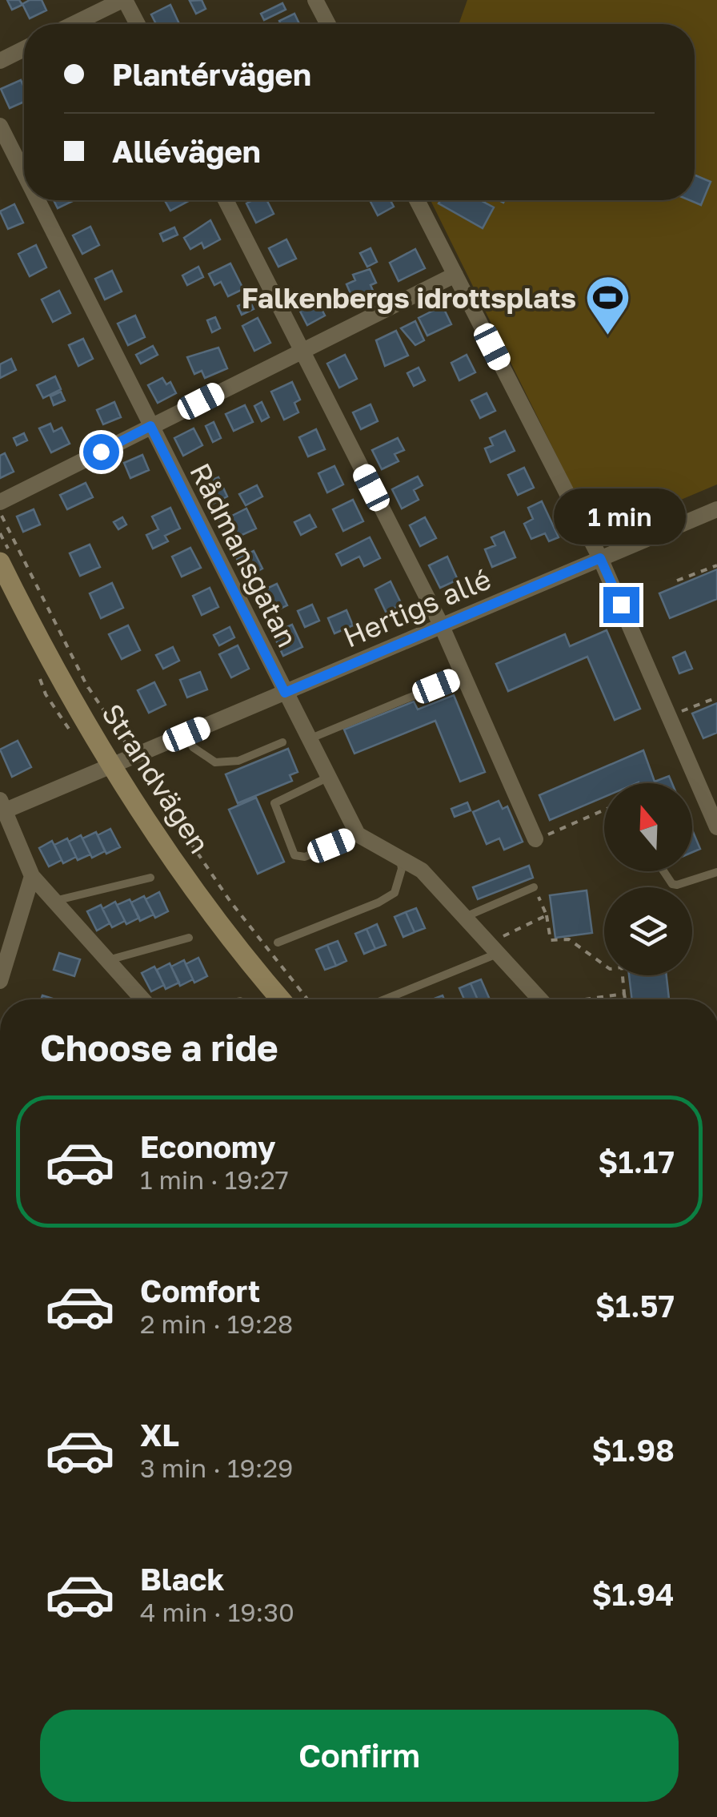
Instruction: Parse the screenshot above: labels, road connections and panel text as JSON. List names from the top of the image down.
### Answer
{
  "streets": {
    "street": ["Rådmansgatan", "Hertigs allé", "Strandvägen"]
  },
  "crossings": [
    ["Rådmansgatan", "Hertigs allé"],
    ["Hertigs allé", "Strandvägen"]
  ],
  "places": {
    "sports": ["Falkenbergs idrottsplats"]
  },
  "north": "top",
  "page": {
    "banner": ["Plantérvägen", "Allévägen"],
    "bubble": "1 min",
    "heading": "Choose a ride",
    "list": [
      {
        "name": "Economy",
        "note": "1 min · 19:27",
        "value": "$1.17"
      },
      {
        "name": "Comfort",
        "note": "2 min · 19:28",
        "value": "$1.57"
      },
      {
        "name": "XL",
        "note": "3 min · 19:29",
        "value": "$1.98"
      },
      {
        "name": "Black",
        "note": "4 min · 19:30",
        "value": "$1.94"
      }
    ],
    "buttons": "Confirm"
  }
}
